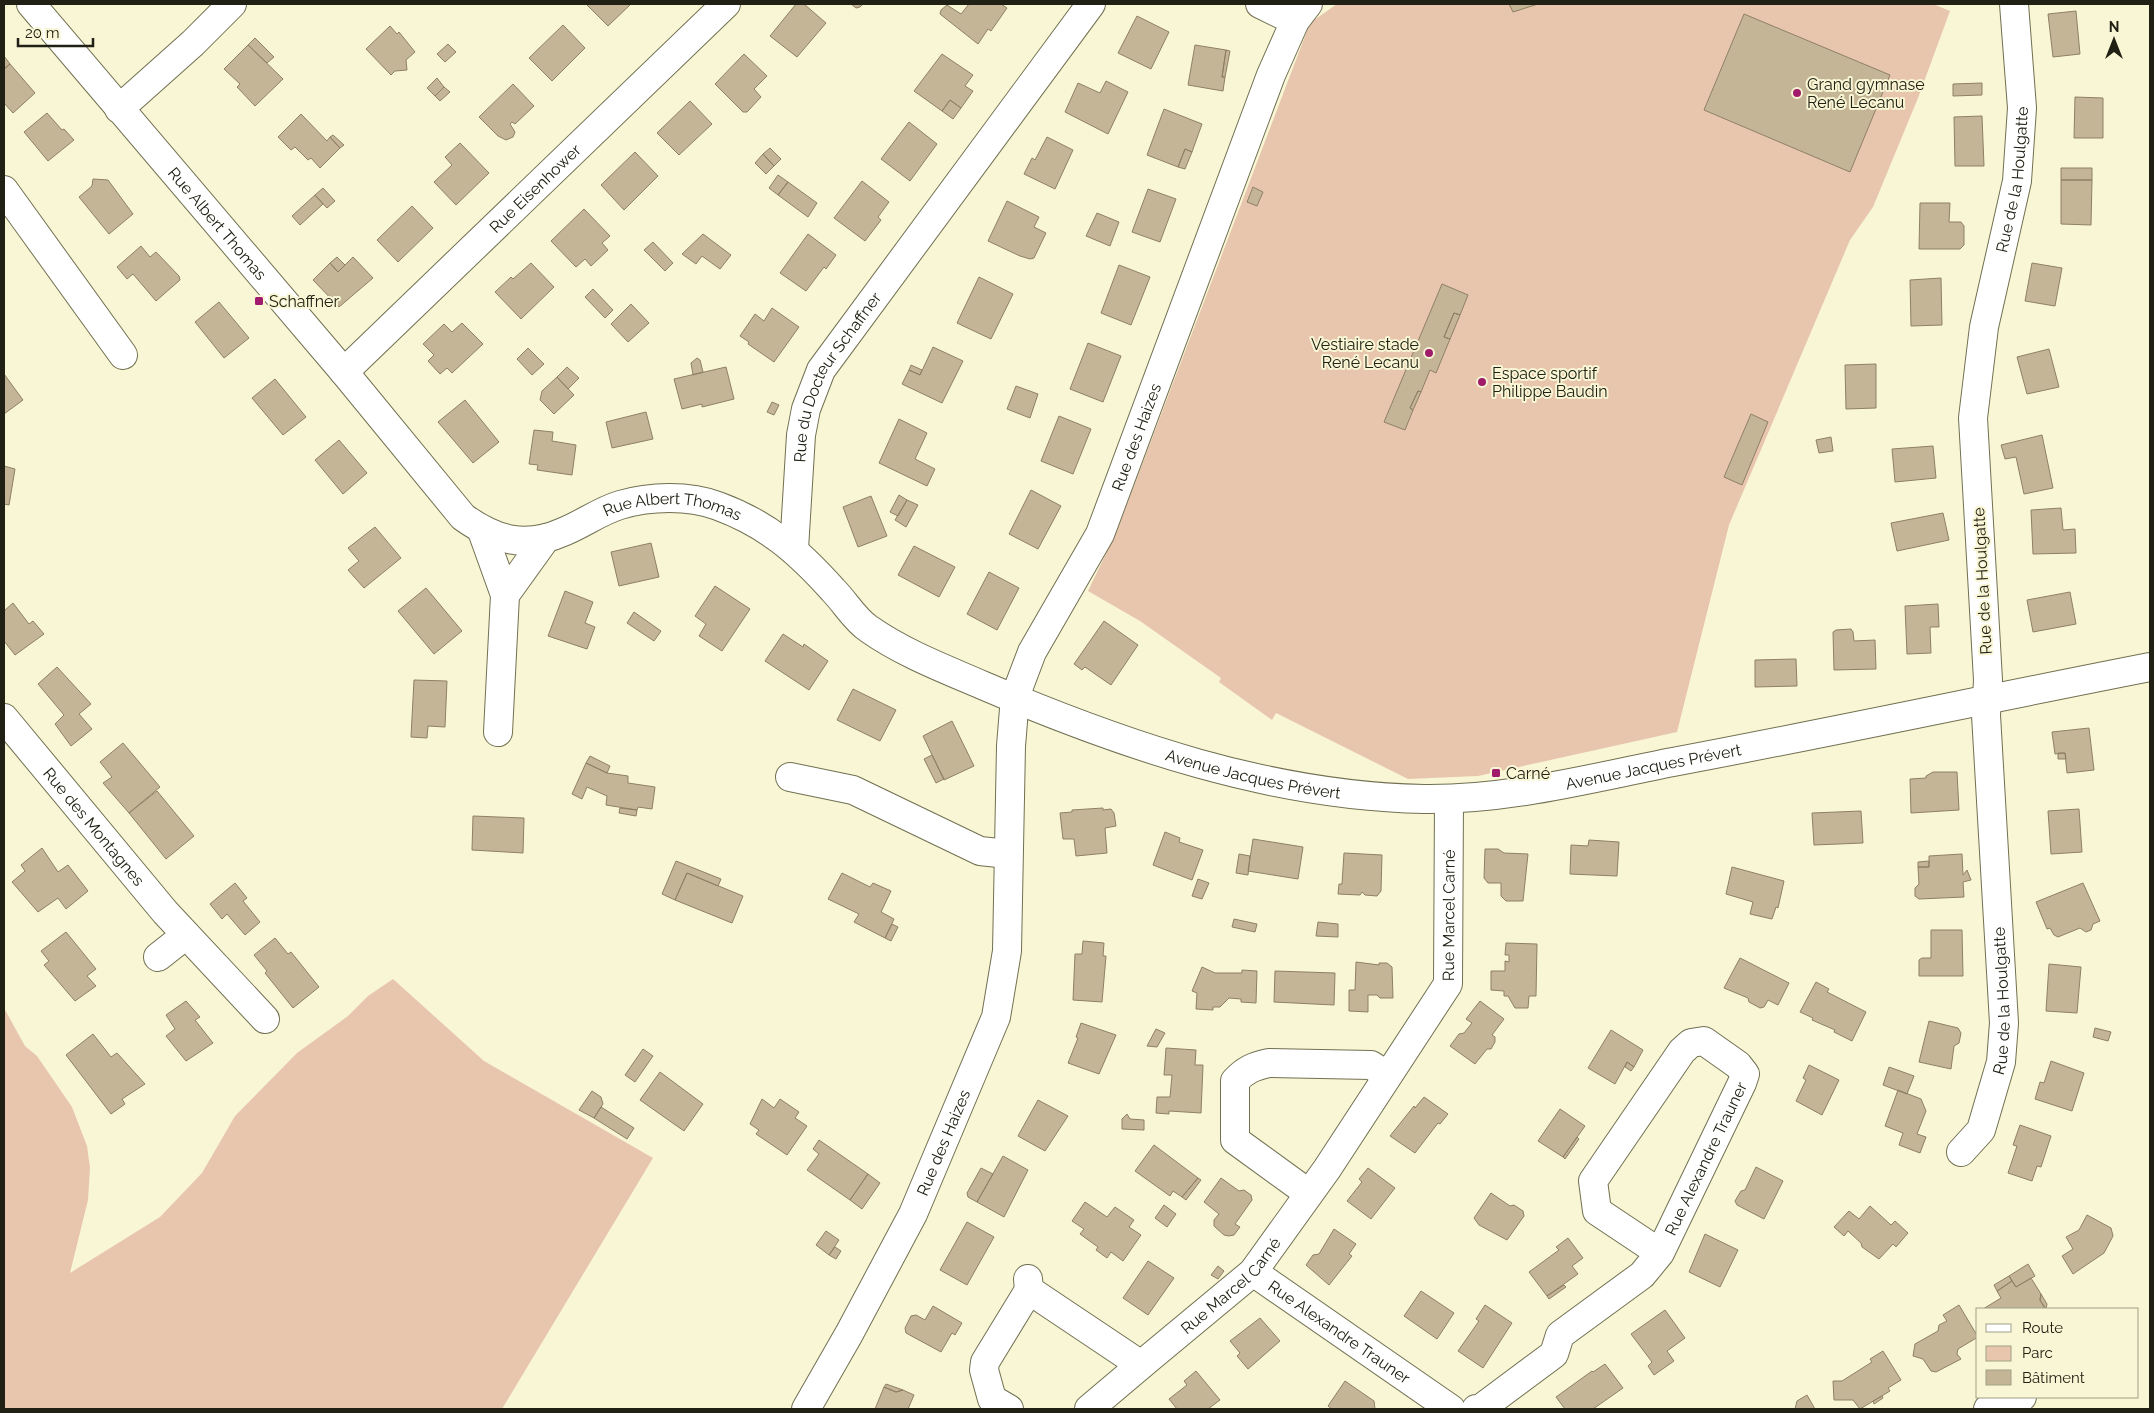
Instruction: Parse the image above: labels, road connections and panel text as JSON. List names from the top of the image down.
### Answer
{
  "streets": {
    "street": [
      "Rue de la Houlgatte",
      "Rue Eisenhower",
      "Rue Albert Thomas",
      "Rue du Docteur Schaffner",
      "Rue des Haizes",
      "Avenue Jacques Prévert",
      "Rue des Montagnes",
      "Rue Marcel Carné",
      "Rue Alexandre Trauner"
    ]
  },
  "crossings": [
    ["Rue de la Houlgatte", "Avenue Jacques Prévert"],
    ["Rue Eisenhower", "Rue Albert Thomas"],
    ["Rue Albert Thomas", "Rue du Docteur Schaffner"],
    ["Rue des Haizes", "Avenue Jacques Prévert"],
    ["Avenue Jacques Prévert", "Rue Marcel Carné"],
    ["Rue Marcel Carné", "Rue Alexandre Trauner"]
  ],
  "places": {
    "other": ["Grand gymnase René Lecanu", "Vestiaire stade René Lecanu", "Espace sportif Philippe Baudin"],
    "transit": ["Schaffner", "Carné"]
  },
  "legend": ["Route", "Parc", "Bâtiment"],
  "scale_bar": "20 m",
  "north": "top"
}
